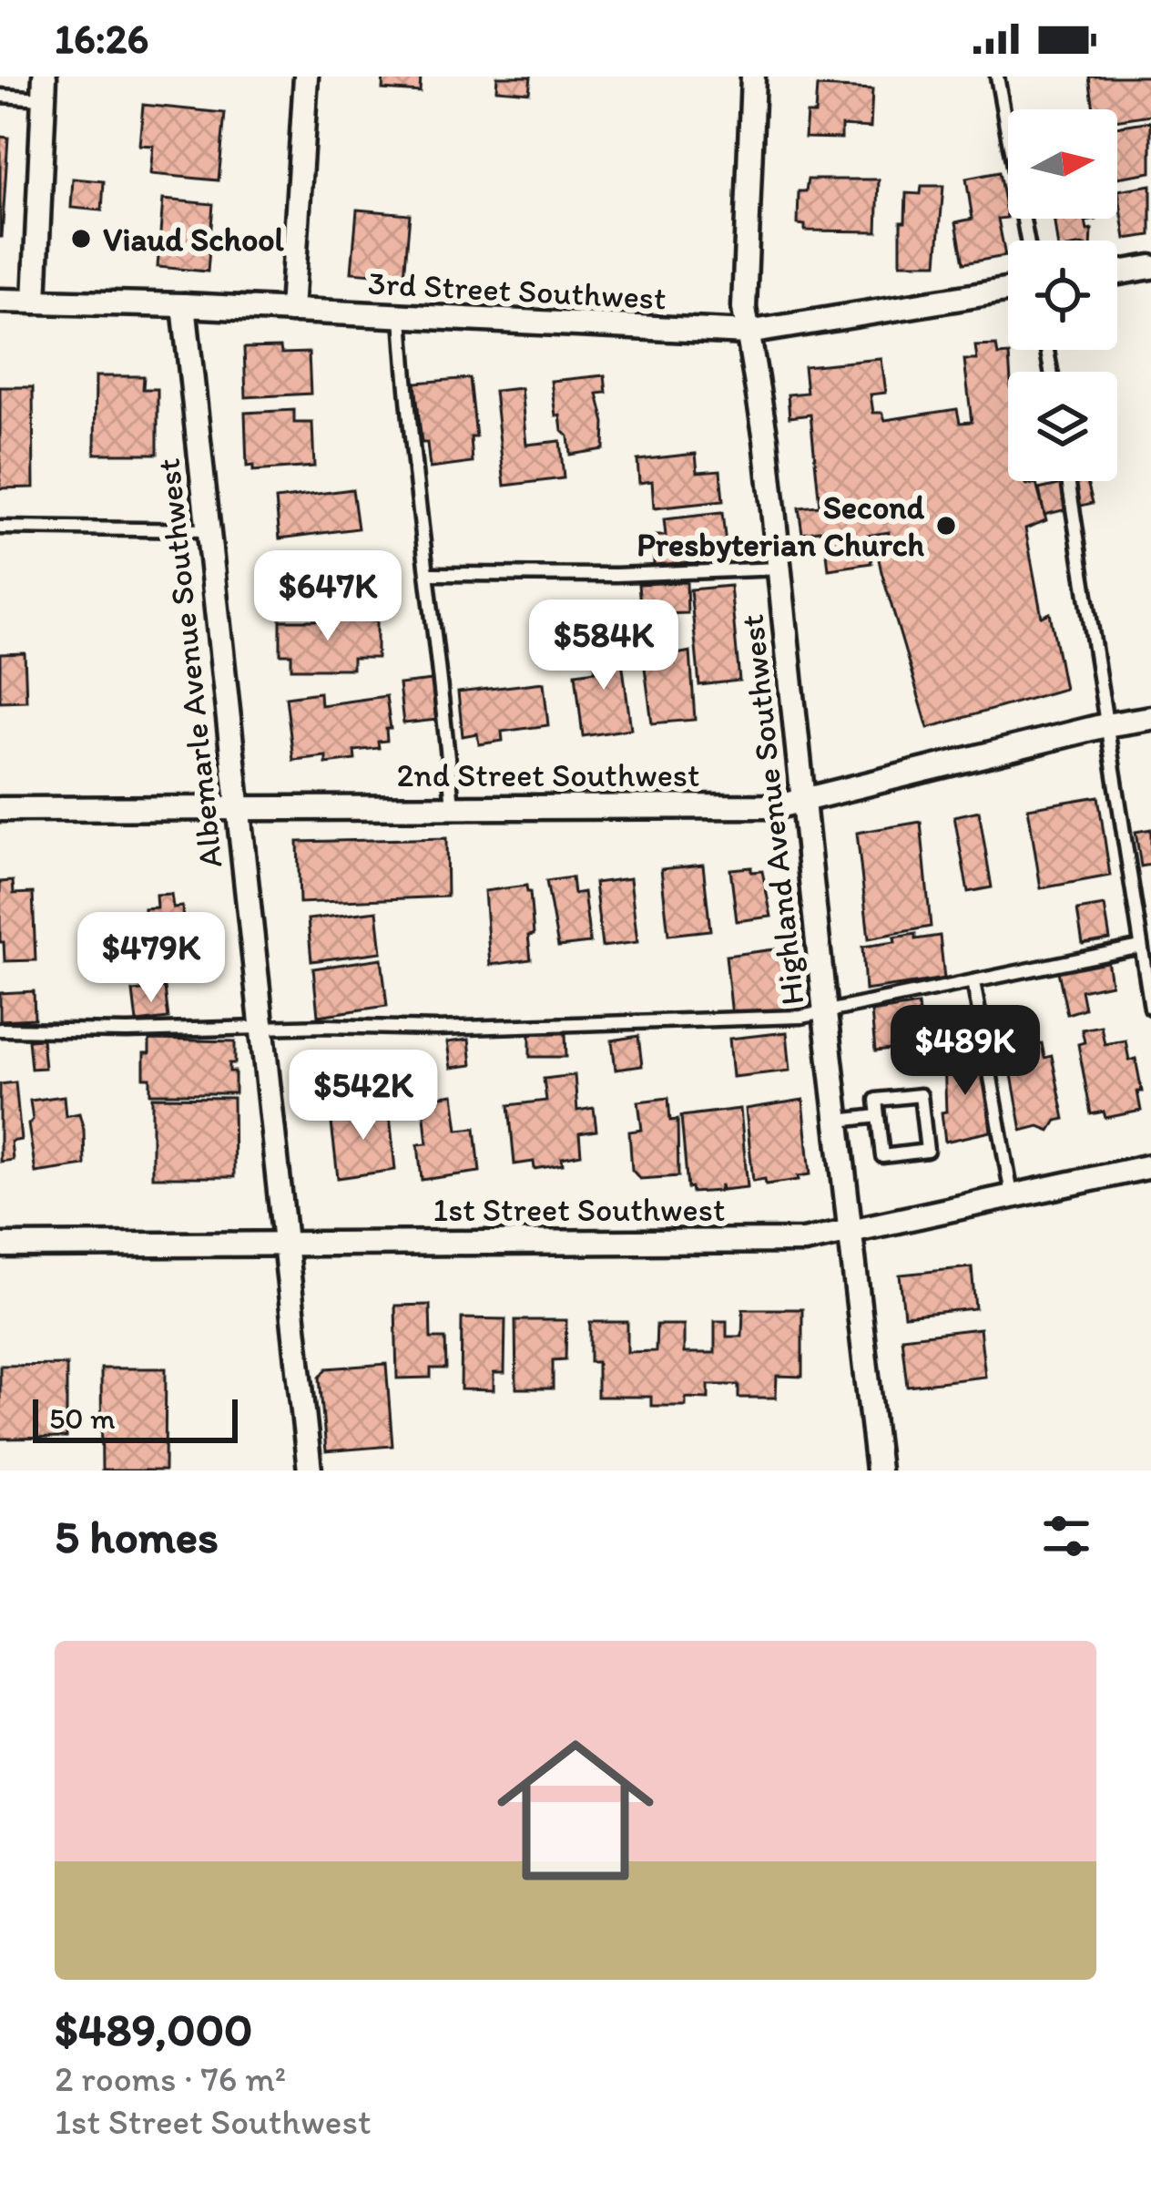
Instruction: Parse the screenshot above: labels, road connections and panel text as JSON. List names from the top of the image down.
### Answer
{
  "streets": {
    "street": [
      "3rd Street Southwest",
      "Albemarle Avenue Southwest",
      "2nd Street Southwest",
      "Highland Avenue Southwest",
      "1st Street Southwest"
    ]
  },
  "crossings": [
    ["3rd Street Southwest", "Albemarle Avenue Southwest"],
    ["3rd Street Southwest", "Highland Avenue Southwest"],
    ["Albemarle Avenue Southwest", "2nd Street Southwest"],
    ["Albemarle Avenue Southwest", "1st Street Southwest"],
    ["2nd Street Southwest", "Highland Avenue Southwest"],
    ["Highland Avenue Southwest", "1st Street Southwest"]
  ],
  "places": ["Viaud School", "Second Presbyterian Church"],
  "scale_bar": "50 m",
  "north": "right",
  "page": {
    "status": "16:26",
    "price": [
      "$647K",
      "$584K",
      "$479K",
      "$489K",
      "$542K"
    ],
    "scale": "50 m",
    "heading": "5 homes",
    "list": [
      {
        "name": "$489,000",
        "note": "2 rooms · 76 m² · 1st Street Southwest"
      }
    ]
  }
}
